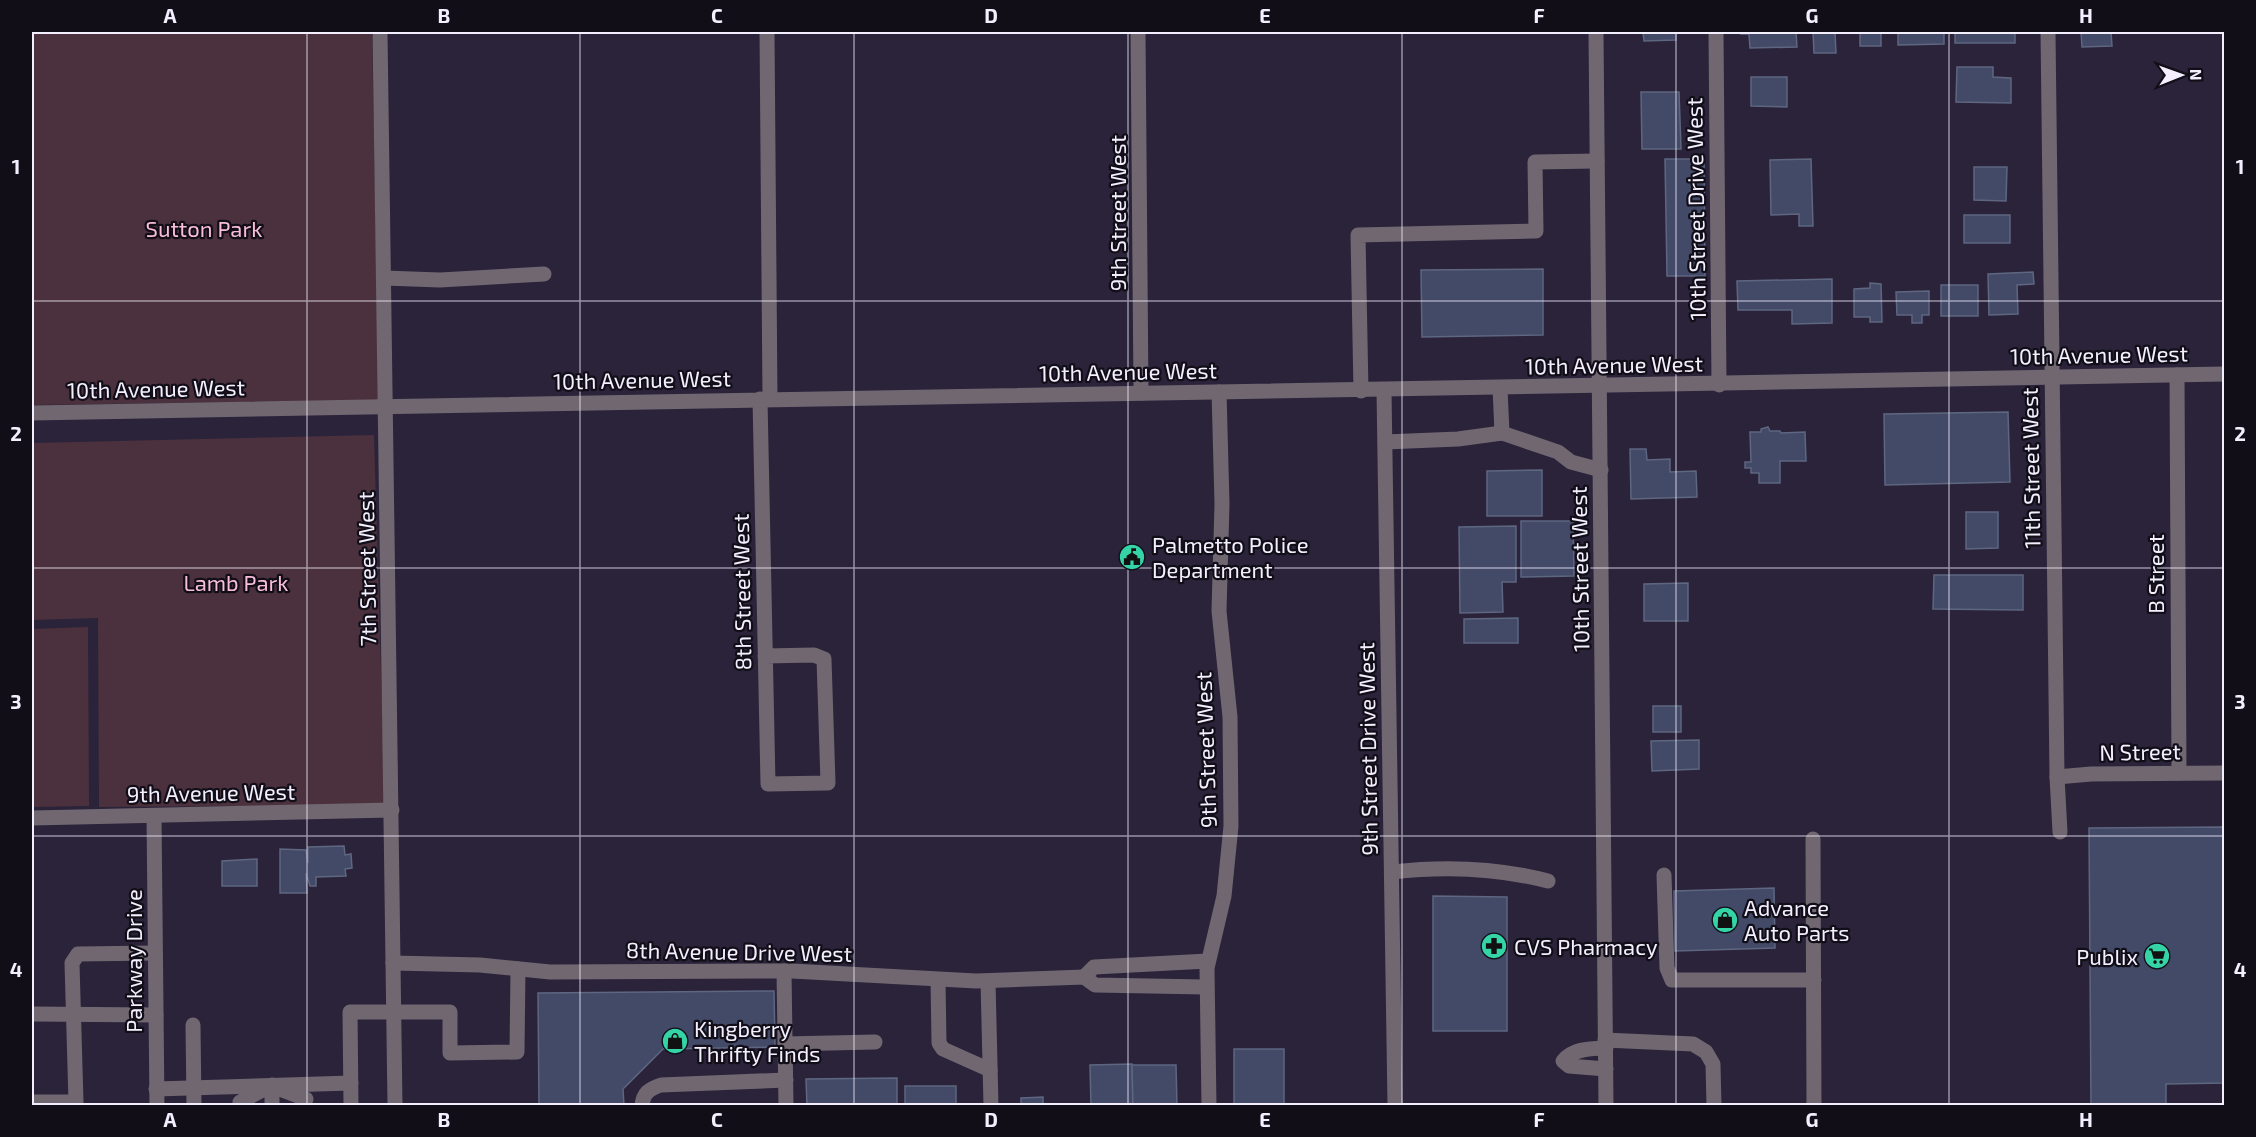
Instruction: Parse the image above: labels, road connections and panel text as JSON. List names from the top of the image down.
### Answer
{
  "streets": {
    "street": [
      "10th Street Drive West",
      "9th Street West",
      "10th Avenue West",
      "11th Street West",
      "7th Street West",
      "10th Street West",
      "B Street",
      "8th Street West",
      "9th Street Drive West",
      "N Street",
      "9th Avenue West",
      "8th Avenue Drive West",
      "Parkway Drive"
    ]
  },
  "crossings": [
    ["10th Street Drive West", "10th Avenue West"],
    ["9th Street West", "10th Avenue West"],
    ["9th Street West", "8th Avenue Drive West"],
    ["10th Avenue West", "11th Street West"],
    ["10th Avenue West", "7th Street West"],
    ["10th Avenue West", "10th Street West"],
    ["10th Avenue West", "B Street"],
    ["10th Avenue West", "8th Street West"],
    ["10th Avenue West", "9th Street Drive West"],
    ["11th Street West", "N Street"],
    ["7th Street West", "9th Avenue West"],
    ["7th Street West", "8th Avenue Drive West"],
    ["B Street", "N Street"],
    ["9th Avenue West", "Parkway Drive"]
  ],
  "parks": ["Sutton Park", "Lamb Park"],
  "places": {
    "public building": ["Palmetto Police Department"],
    "shop": ["Advance Auto Parts", "Kingberry Thrifty Finds"],
    "pharmacy": ["CVS Pharmacy"],
    "supermarket": ["Publix"]
  },
  "north": "right",
  "grid": {
    "columns": [
      "A",
      "B",
      "C",
      "D",
      "E",
      "F",
      "G",
      "H"
    ],
    "rows": [
      "1",
      "2",
      "3",
      "4"
    ]
  }
}
